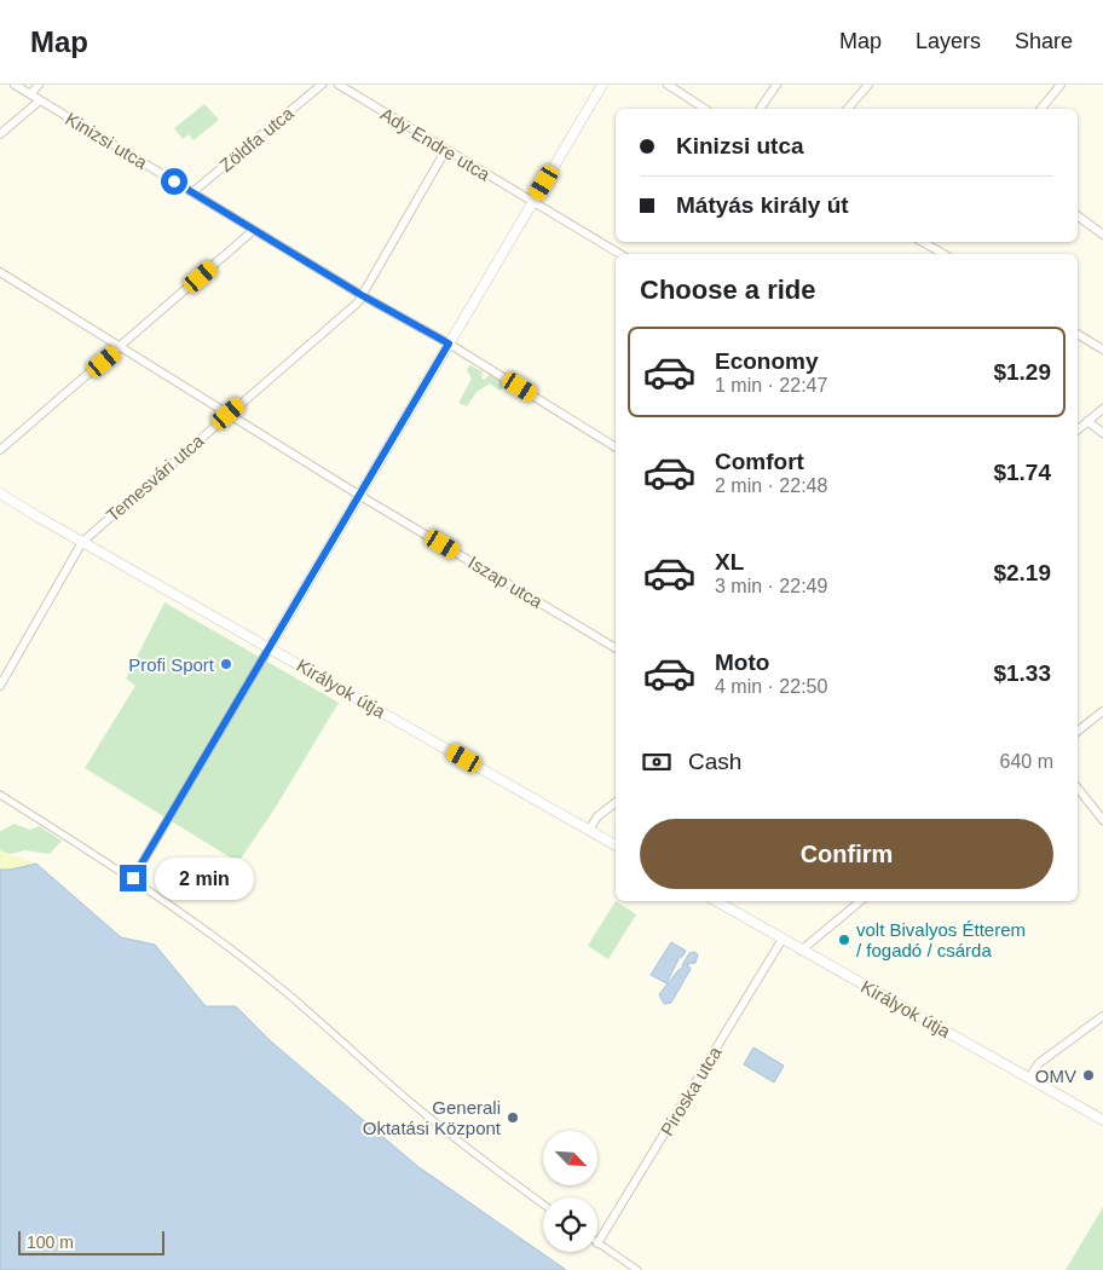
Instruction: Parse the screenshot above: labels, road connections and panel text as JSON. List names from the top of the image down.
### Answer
{
  "streets": {
    "street": [
      "Zöldfa utca",
      "Kinizsi utca",
      "Ady Endre utca",
      "Temesvári utca",
      "Iszap utca",
      "Királyok útja",
      "Piroska utca"
    ]
  },
  "crossings": [
    ["Zöldfa utca", "Kinizsi utca"],
    ["Kinizsi utca", "Temesvári utca"],
    ["Ady Endre utca", "Temesvári utca"],
    ["Temesvári utca", "Iszap utca"],
    ["Temesvári utca", "Királyok útja"],
    ["Királyok útja", "Piroska utca"]
  ],
  "places": [
    "Profi Sport",
    "volt Bivalyos Étterem / fogadó / csárda",
    "OMV",
    "Generali Oktatási Központ"
  ],
  "scale_bar": "100 m",
  "north": "bottom right",
  "page": {
    "header": "Map",
    "nav": ["Map", "Layers", "Share"],
    "banner": ["Kinizsi utca", "Mátyás király út"],
    "heading": "Choose a ride",
    "list": [
      {
        "name": "Economy",
        "note": "1 min · 22:47",
        "value": "$1.29"
      },
      {
        "name": "Comfort",
        "note": "2 min · 22:48",
        "value": "$1.74"
      },
      {
        "name": "XL",
        "note": "3 min · 22:49",
        "value": "$2.19"
      },
      {
        "name": "Moto",
        "note": "4 min · 22:50",
        "value": "$1.33"
      }
    ],
    "pay": ["Cash", "640 m"],
    "buttons": "Confirm",
    "bubble": "2 min",
    "scale": "100 m"
  }
}
